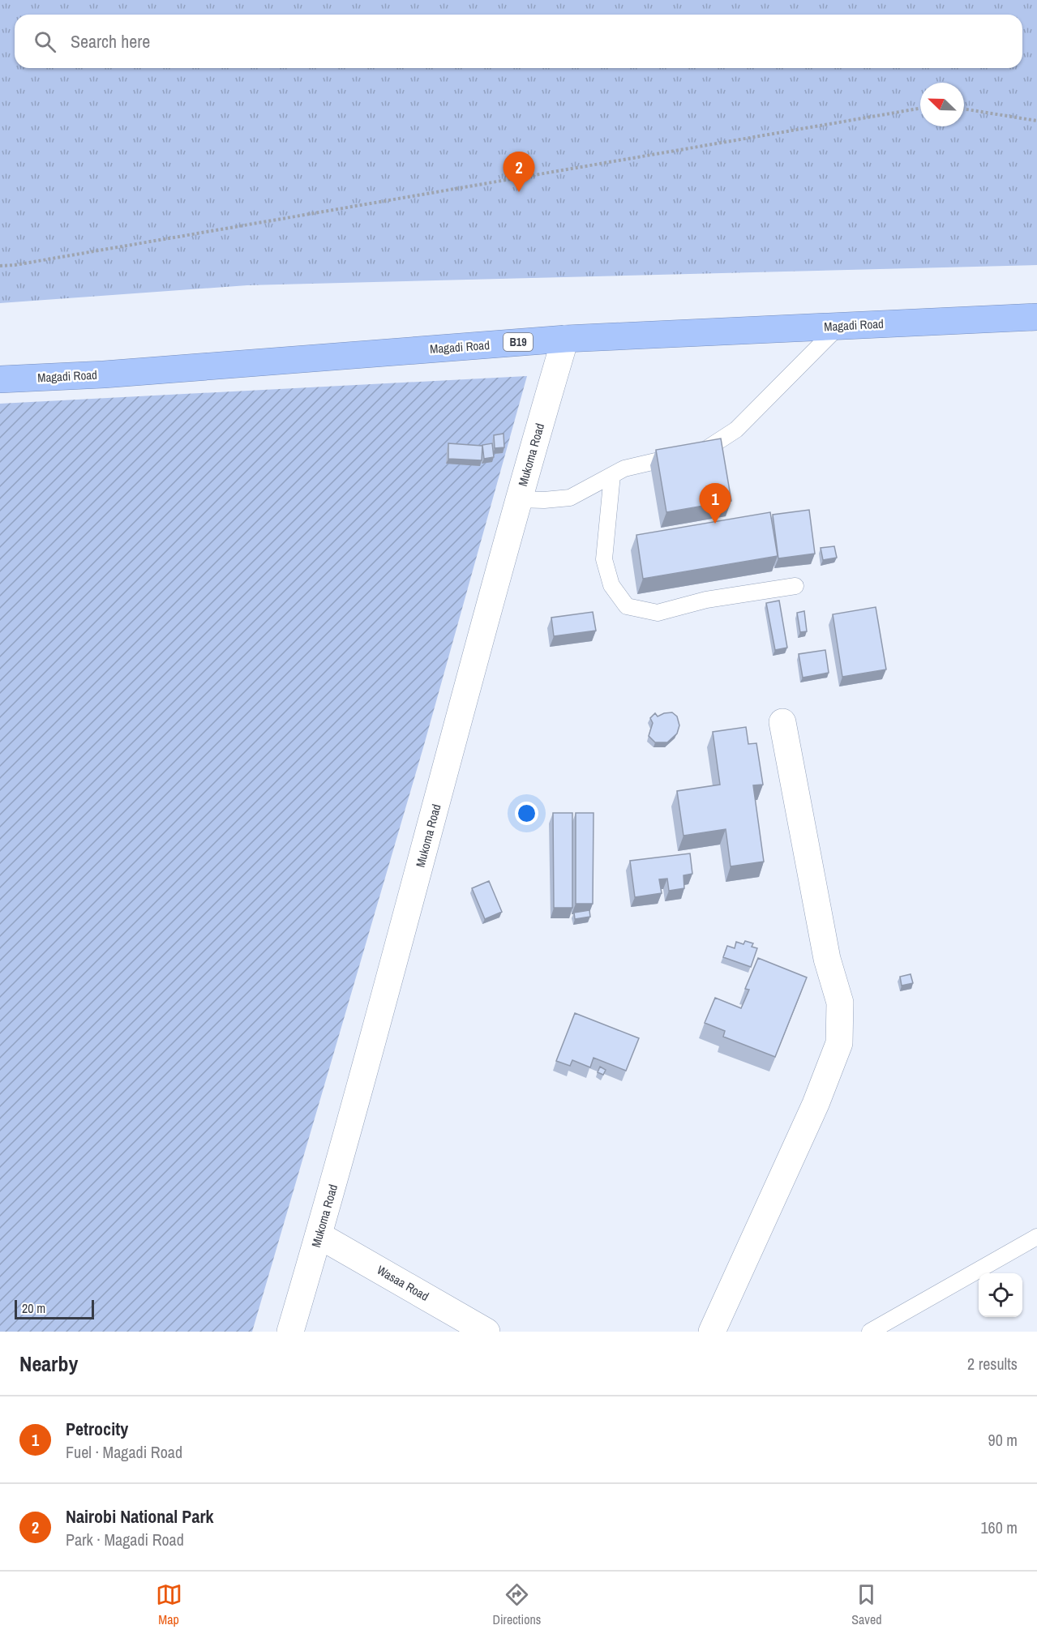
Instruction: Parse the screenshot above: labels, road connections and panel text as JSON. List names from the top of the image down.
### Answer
{
  "streets": {
    "highway": ["Magadi Road", "B19"],
    "street": ["Mukoma Road", "Wasaa Road"]
  },
  "crossings": [
    ["Magadi Road", "Mukoma Road"],
    ["Mukoma Road", "Wasaa Road"]
  ],
  "scale_bar": "20 m",
  "north": "top left",
  "page": {
    "search": "Search here",
    "pins": ["2", "1"],
    "scale": "20 m",
    "heading": ["Nearby", "2 results"],
    "list": [
      {
        "mark": "1",
        "name": "Petrocity",
        "note": "Fuel · Magadi Road",
        "value": "90 m"
      },
      {
        "mark": "2",
        "name": "Nairobi National Park",
        "note": "Park · Magadi Road",
        "value": "160 m"
      }
    ],
    "nav": ["Map", "Directions", "Saved"]
  }
}
